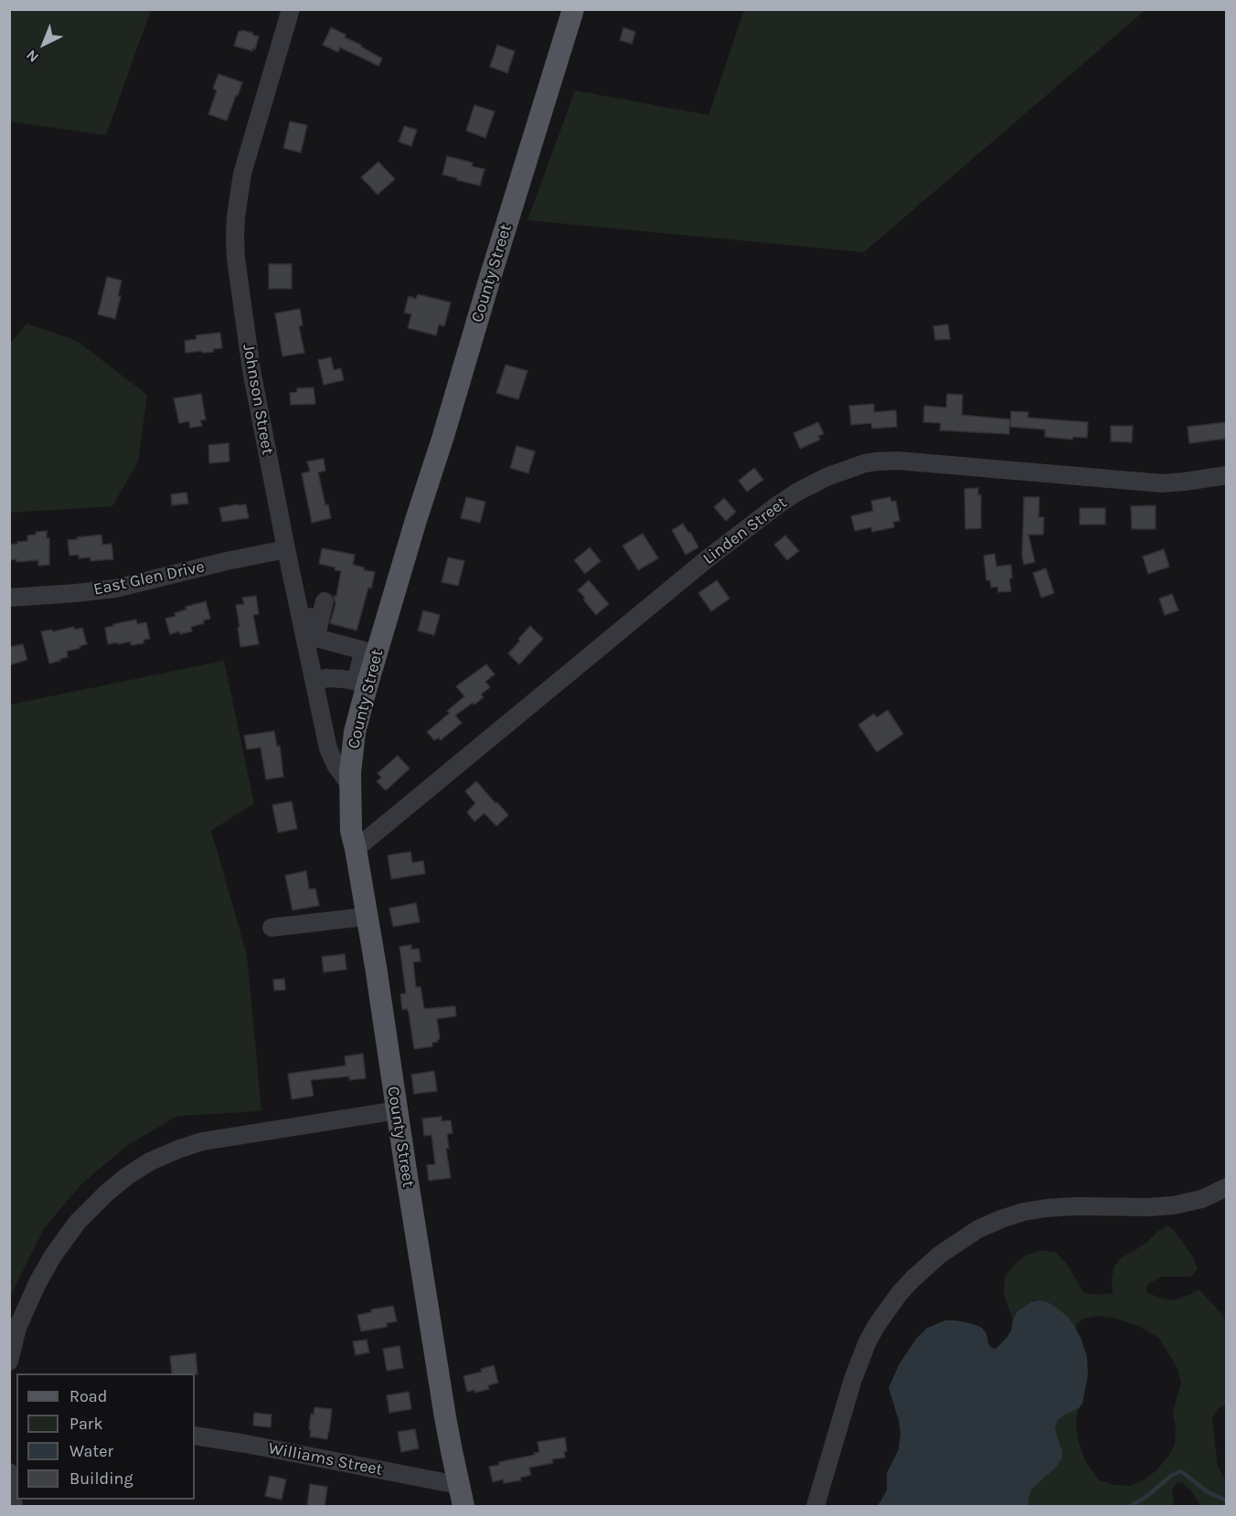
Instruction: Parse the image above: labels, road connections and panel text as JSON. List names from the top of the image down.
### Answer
{
  "streets": {
    "main road": ["County Street"],
    "street": [
      "Johnson Street",
      "Linden Street",
      "East Glen Drive",
      "Williams Street"
    ]
  },
  "crossings": [
    ["County Street", "Johnson Street"],
    ["County Street", "Linden Street"],
    ["County Street", "Williams Street"],
    ["Johnson Street", "East Glen Drive"]
  ],
  "legend": [
    "Road",
    "Park",
    "Water",
    "Building"
  ],
  "north": "bottom left"
}
